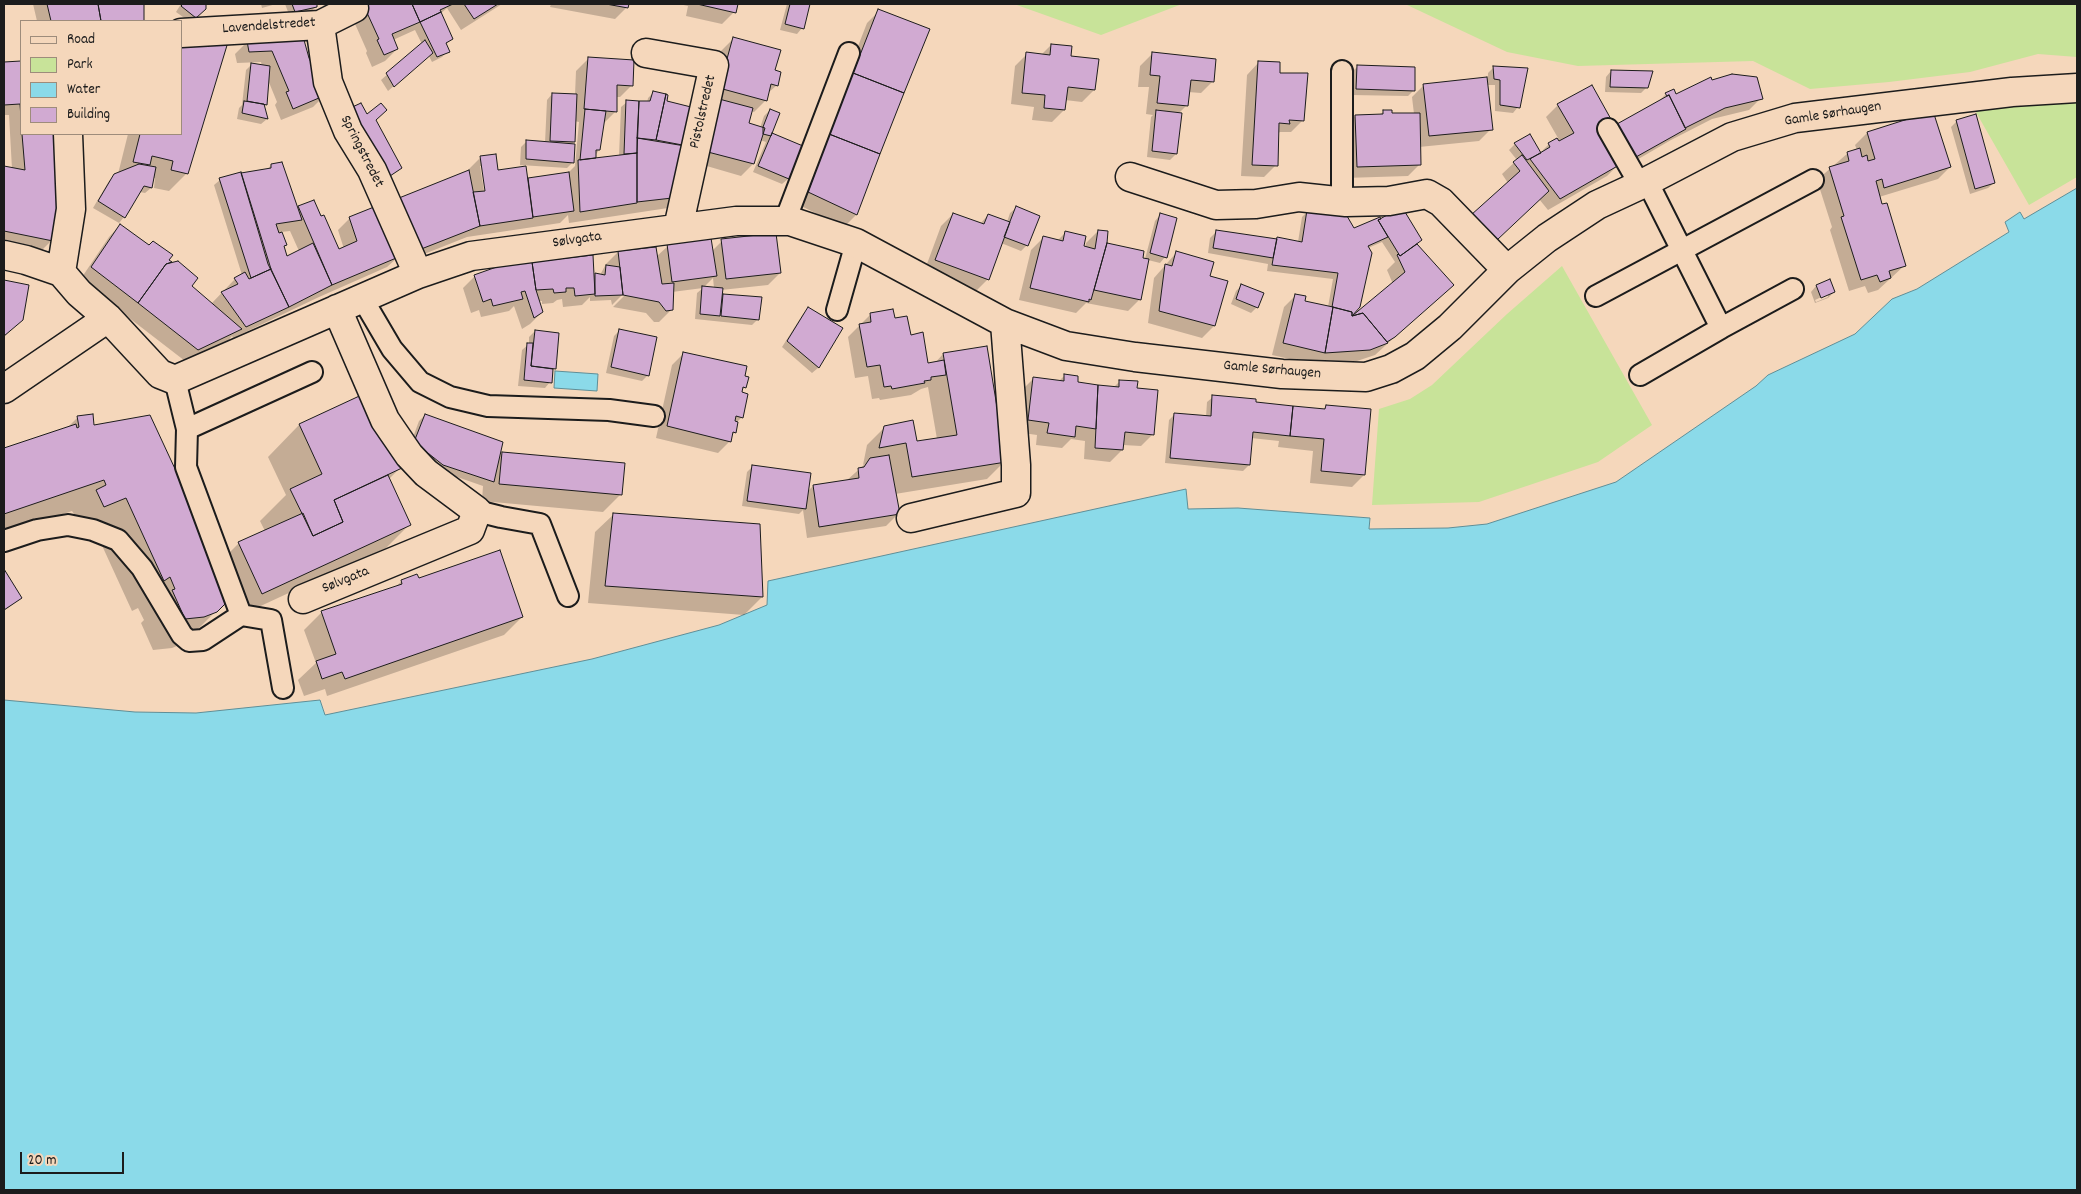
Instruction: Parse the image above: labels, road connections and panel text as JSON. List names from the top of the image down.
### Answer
{
  "streets": {
    "street": [
      "Lavendelstredet",
      "Pistolstredet",
      "Gamle Sørhaugen",
      "Springstredet",
      "Sølvgata"
    ]
  },
  "crossings": [
    ["Lavendelstredet", "Springstredet"],
    ["Pistolstredet", "Sølvgata"],
    ["Gamle Sørhaugen", "Sølvgata"],
    ["Springstredet", "Sølvgata"]
  ],
  "legend": [
    "Road",
    "Park",
    "Water",
    "Building"
  ],
  "scale_bar": "20 m"
}
